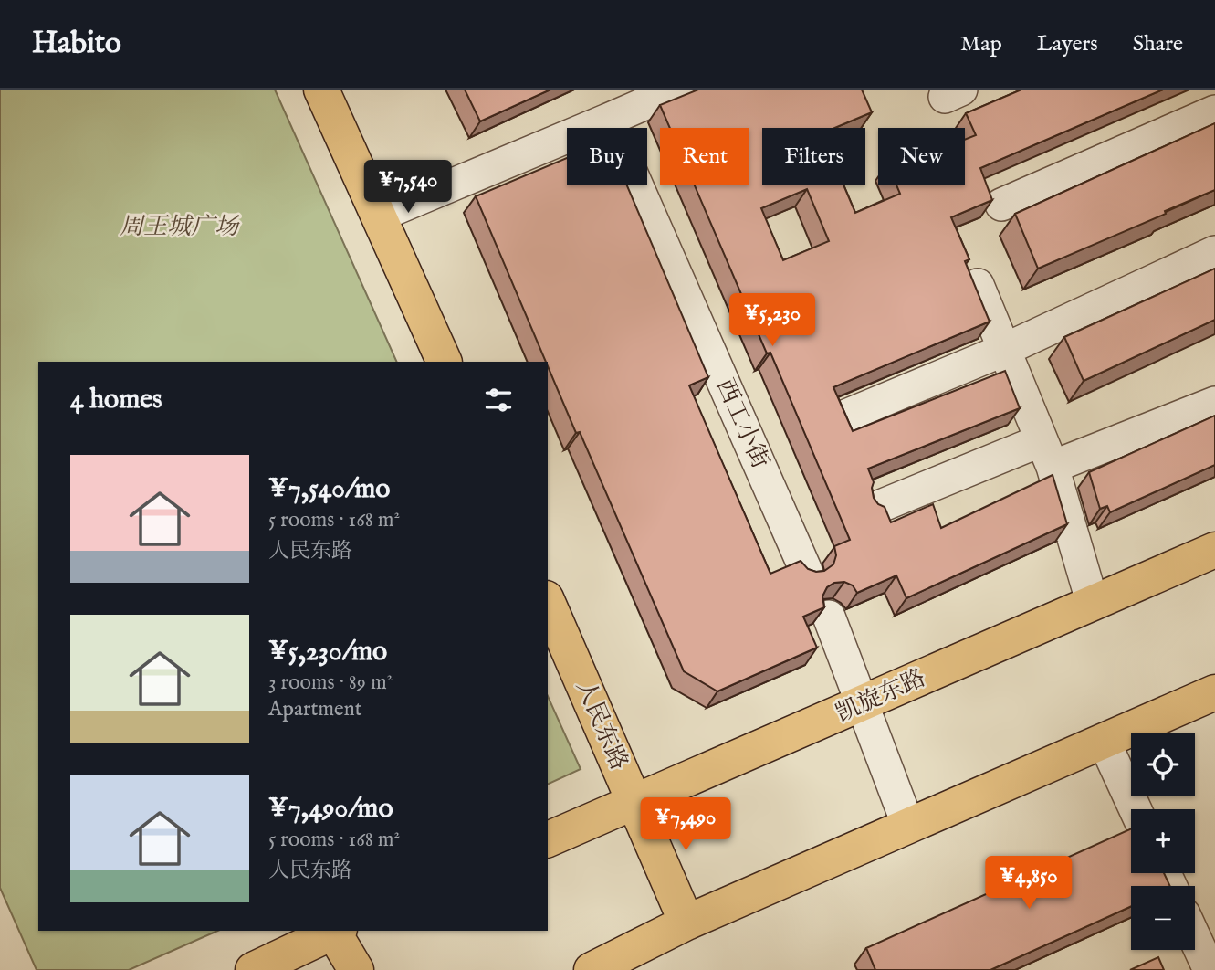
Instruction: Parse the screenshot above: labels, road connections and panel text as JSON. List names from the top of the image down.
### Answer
{
  "streets": {
    "main road": ["凯旋东路", "人民东路"],
    "lane": ["西工小街"]
  },
  "crossings": [
    ["凯旋东路", "人民东路"]
  ],
  "parks": ["周王城广场"],
  "page": {
    "header": "Habito",
    "nav": ["Map", "Layers", "Share"],
    "chip": [
      "Buy",
      "Rent",
      "Filters",
      "New"
    ],
    "price": [
      "¥7,540",
      "¥5,230",
      "¥7,490",
      "¥4,850"
    ],
    "heading": "4 homes",
    "list": [
      {
        "name": "¥7,540/mo",
        "note": "5 rooms · 168 m² · 人民东路"
      },
      {
        "name": "¥5,230/mo",
        "note": "3 rooms · 89 m² · Apartment"
      },
      {
        "name": "¥7,490/mo",
        "note": "5 rooms · 168 m² · 人民东路"
      }
    ],
    "map_buttons": ["+", "−"]
  }
}
